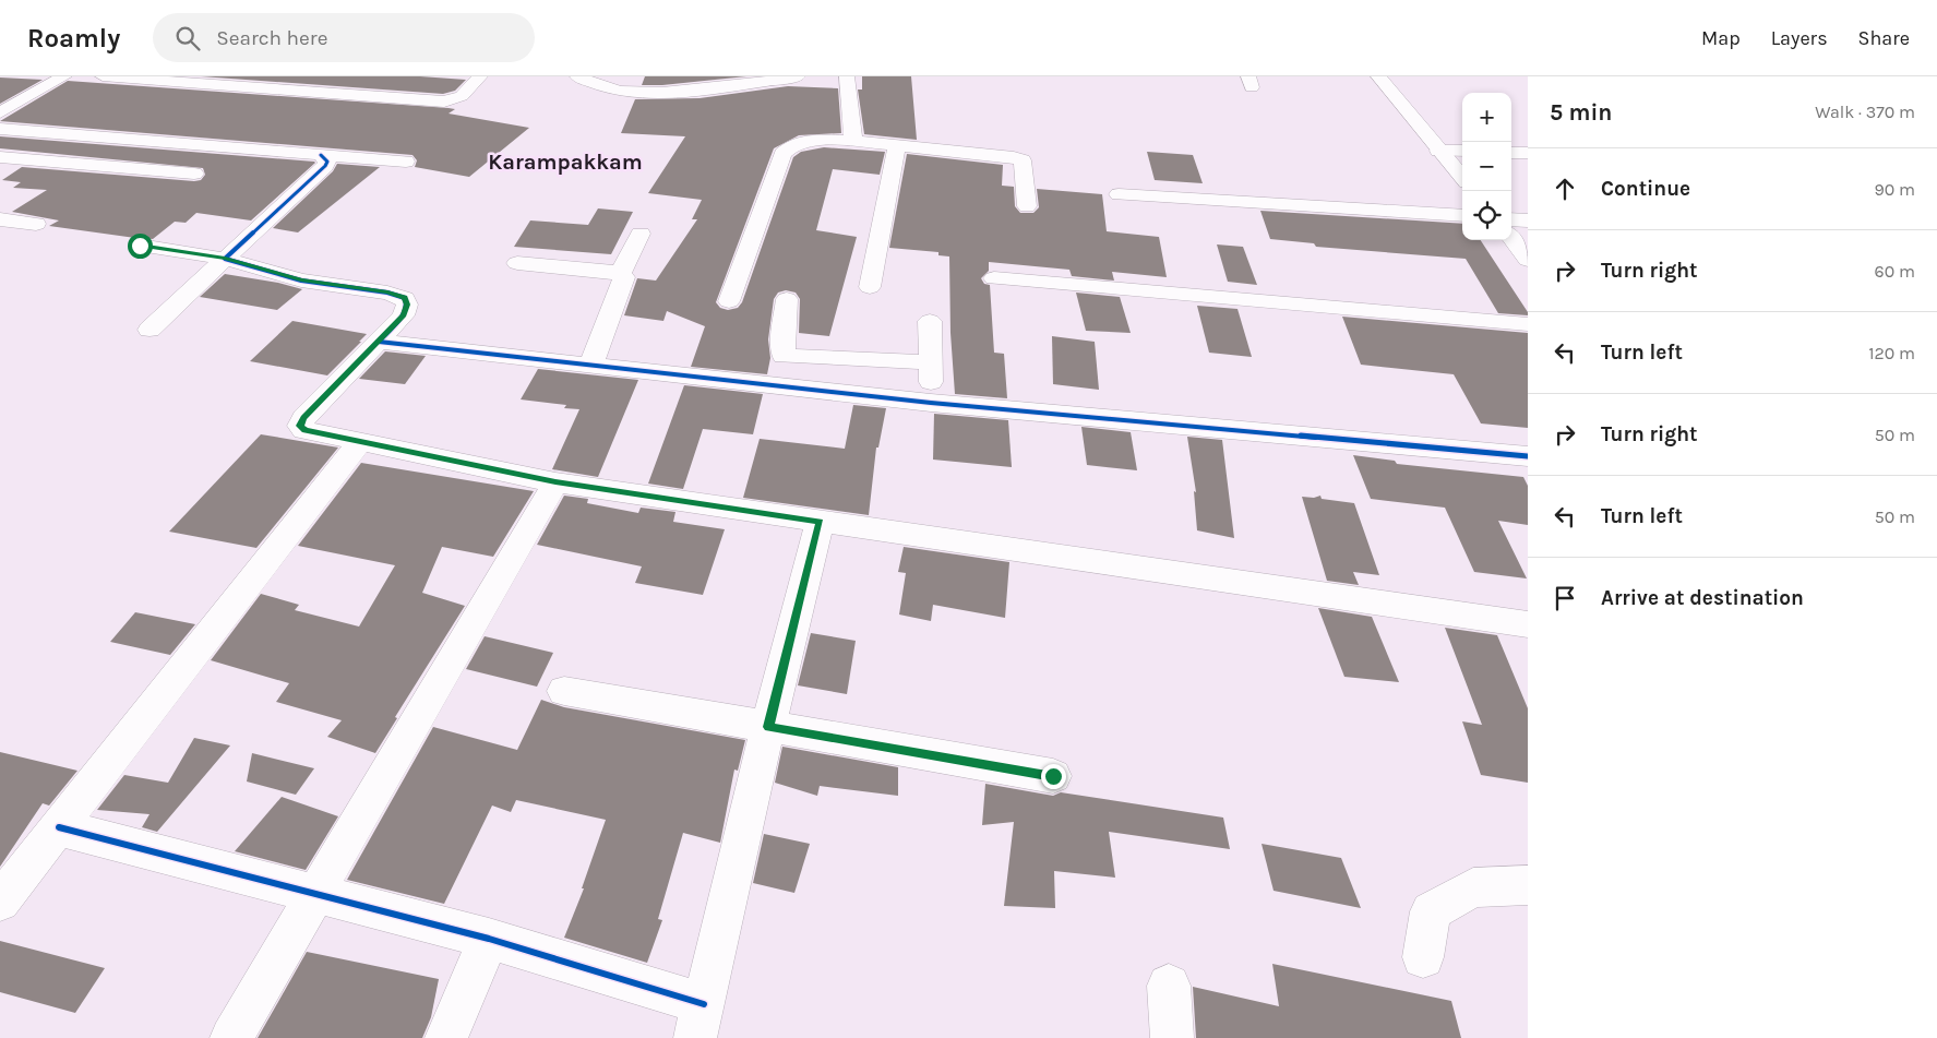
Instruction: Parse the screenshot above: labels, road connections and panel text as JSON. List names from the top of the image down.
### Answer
{
  "districts": ["Karampakkam"],
  "page": {
    "header": "Roamly",
    "search": "Search here",
    "nav": ["Map", "Layers", "Share"],
    "heading": ["5 min", "Walk · 370 m"],
    "map_buttons": ["+", "−"],
    "list": [
      ["Continue", "90 m"],
      ["Turn right", "60 m"],
      ["Turn left", "120 m"],
      ["Turn right", "50 m"],
      ["Turn left", "50 m"],
      "Arrive at destination"
    ]
  }
}
